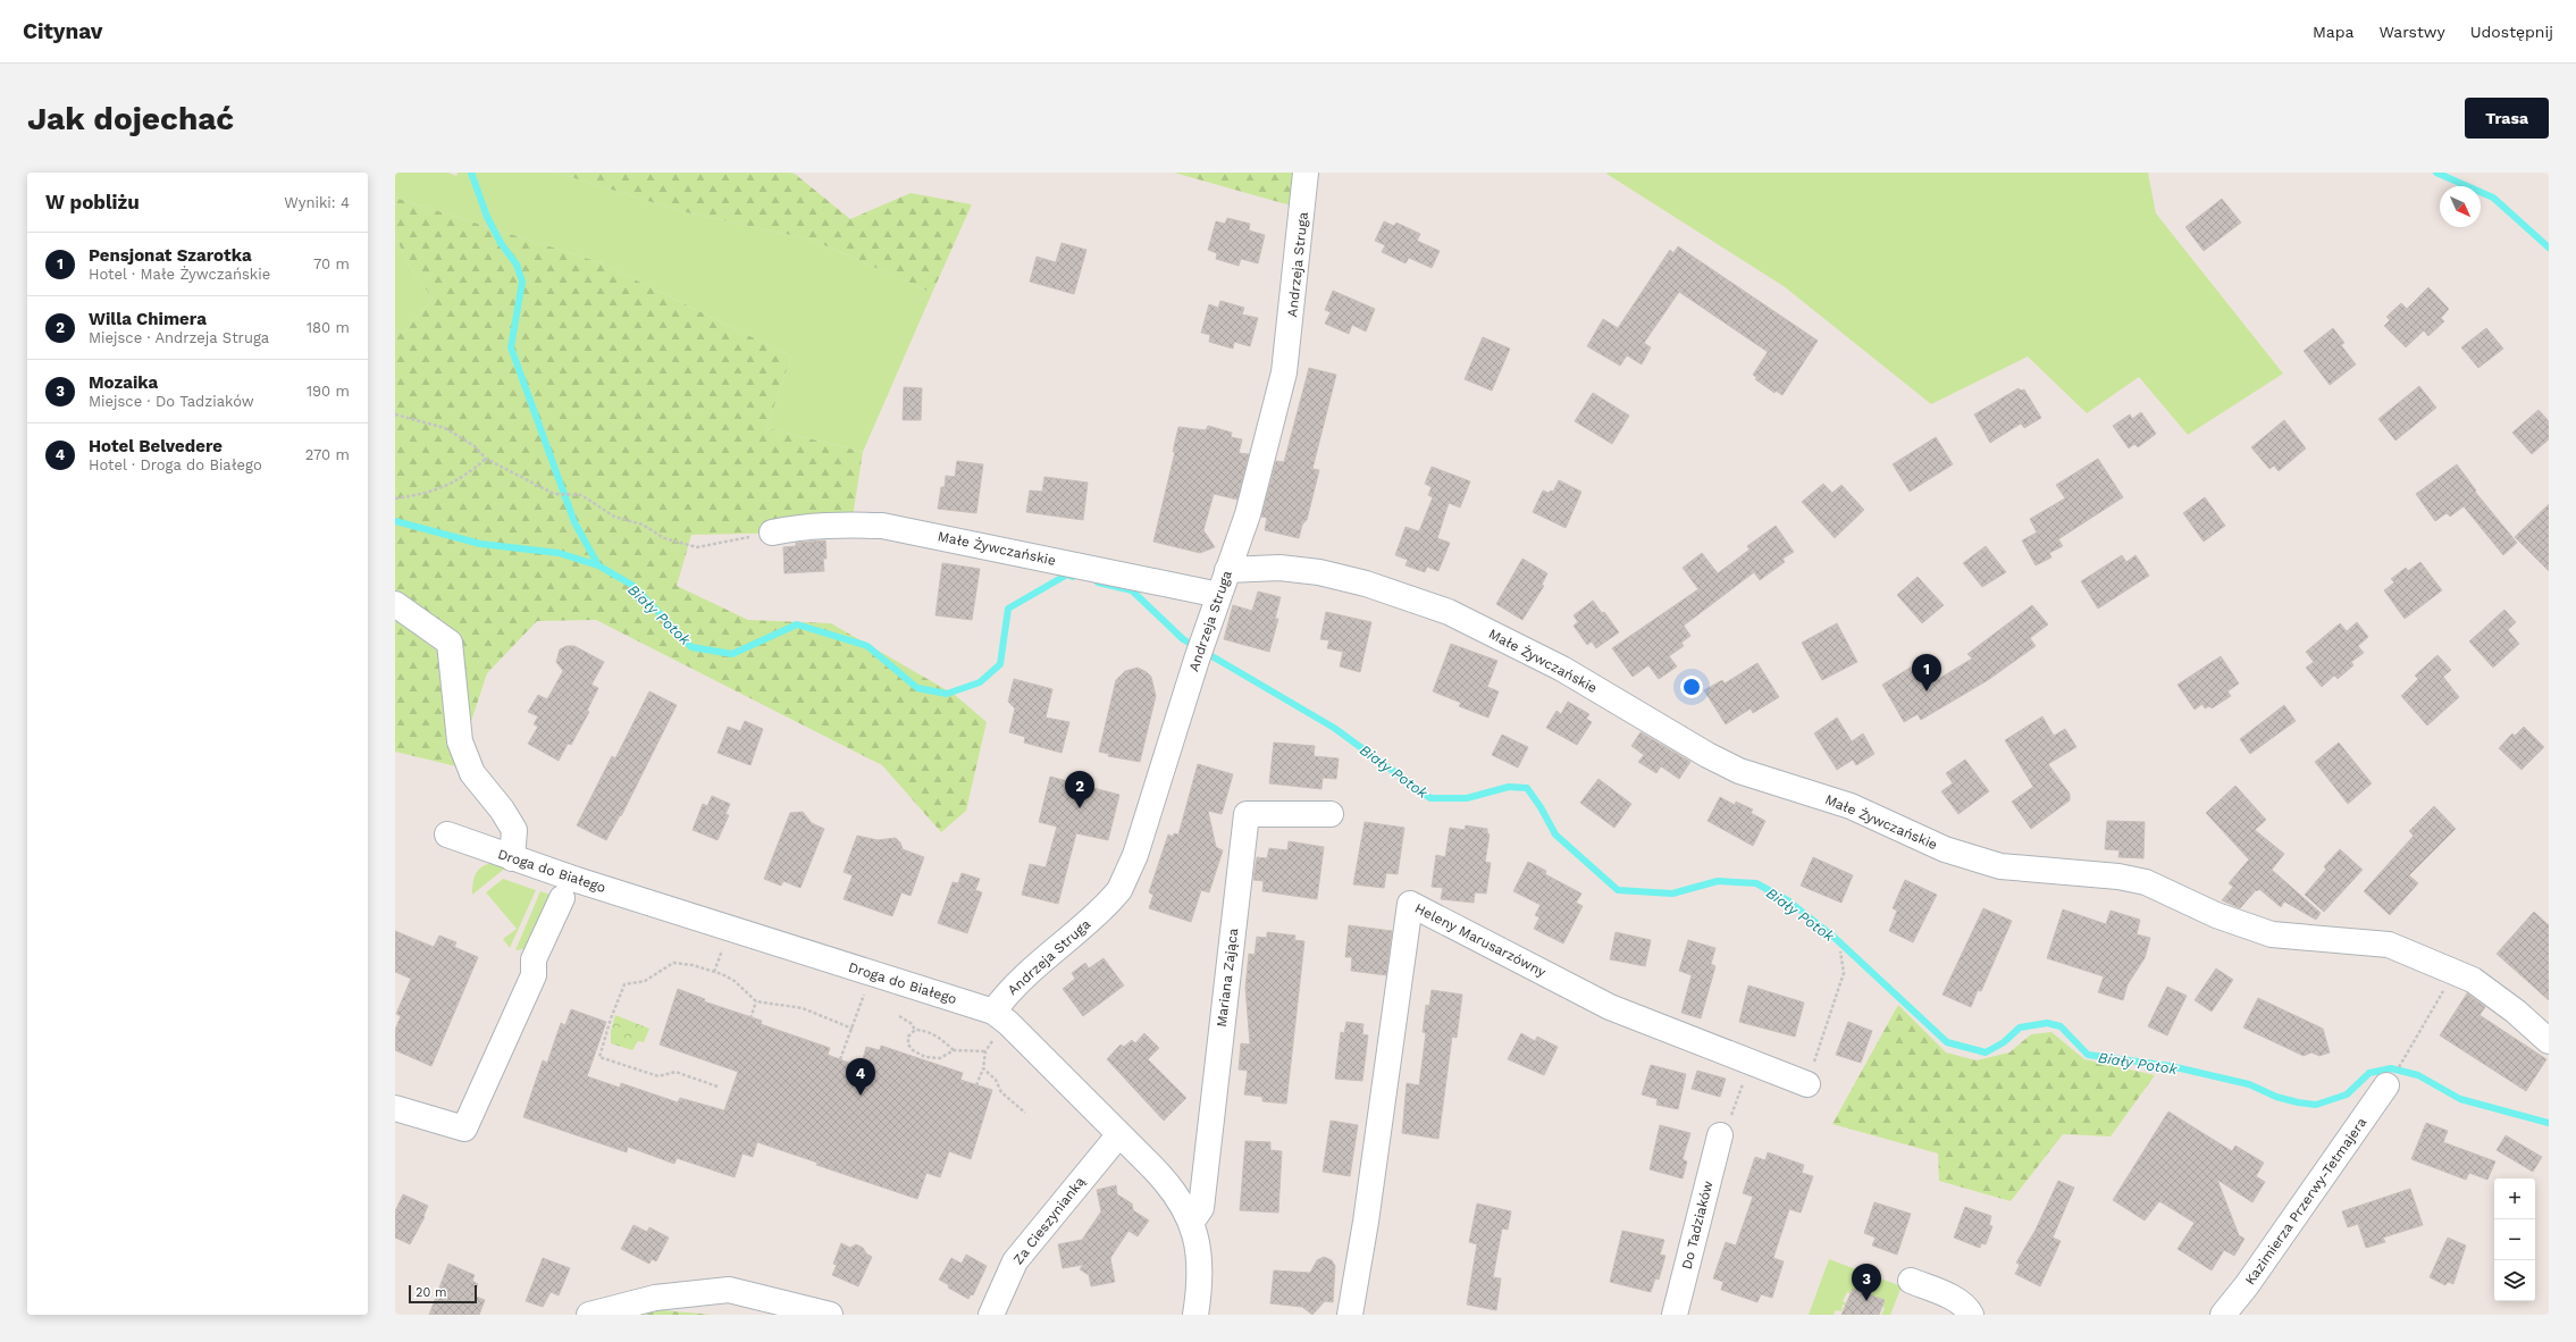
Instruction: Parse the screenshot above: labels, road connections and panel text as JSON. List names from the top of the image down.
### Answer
{
  "streets": {
    "street": [
      "Andrzeja Struga",
      "Małe Żywczańskie",
      "Droga do Białego",
      "Heleny Marusarzówny",
      "Mariana Zająca",
      "Kazimierza Przerwy-Tetmajera",
      "Za Cieszynianką",
      "Do Tadziaków"
    ]
  },
  "crossings": [
    ["Andrzeja Struga", "Małe Żywczańskie"],
    ["Andrzeja Struga", "Droga do Białego"],
    ["Droga do Białego", "Mariana Zająca"],
    ["Droga do Białego", "Za Cieszynianką"]
  ],
  "water": ["Biały Potok"],
  "scale_bar": "20 m",
  "north": "bottom right",
  "page": {
    "header": "Citynav",
    "nav": ["Mapa", "Warstwy", "Udostępnij"],
    "buttons": "Trasa",
    "title": "Jak dojechać",
    "heading": ["W pobliżu", "Wyniki: 4"],
    "list": [
      {
        "mark": "1",
        "name": "Pensjonat Szarotka",
        "note": "Hotel · Małe Żywczańskie",
        "value": "70 m"
      },
      {
        "mark": "2",
        "name": "Willa Chimera",
        "note": "Miejsce · Andrzeja Struga",
        "value": "180 m"
      },
      {
        "mark": "3",
        "name": "Mozaika",
        "note": "Miejsce · Do Tadziaków",
        "value": "190 m"
      },
      {
        "mark": "4",
        "name": "Hotel Belvedere",
        "note": "Hotel · Droga do Białego",
        "value": "270 m"
      }
    ],
    "pins": [
      "1",
      "2",
      "4",
      "3"
    ],
    "map_buttons": ["+", "−"],
    "scale": "20 m"
  }
}
